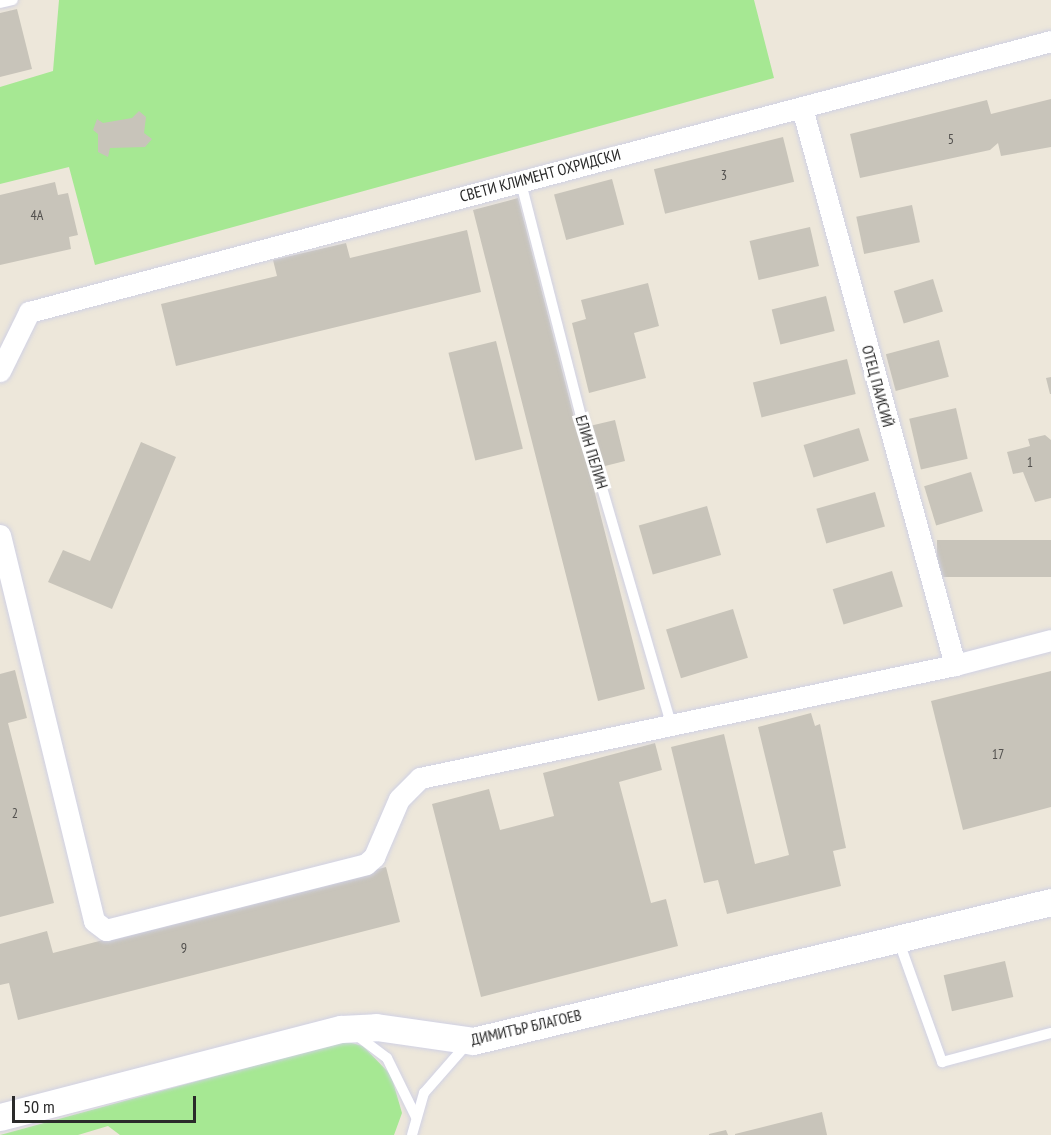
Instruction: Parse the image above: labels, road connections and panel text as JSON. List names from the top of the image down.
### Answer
{
  "streets": {
    "street": ["СВЕТИ КЛИМЕНТ ОХРИДСКИ", "ОТЕЦ ПАИСИЙ", "ДИМИТЪР БЛАГОЕВ"],
    "lane": ["ЕЛИН ПЕЛИН"]
  },
  "crossings": [
    ["СВЕТИ КЛИМЕНТ ОХРИДСКИ", "ОТЕЦ ПАИСИЙ"],
    ["СВЕТИ КЛИМЕНТ ОХРИДСКИ", "ЕЛИН ПЕЛИН"]
  ],
  "house_numbers": [
    "5",
    "3",
    "4А",
    "1",
    "17",
    "2",
    "9"
  ],
  "scale_bar": "50 m"
}
